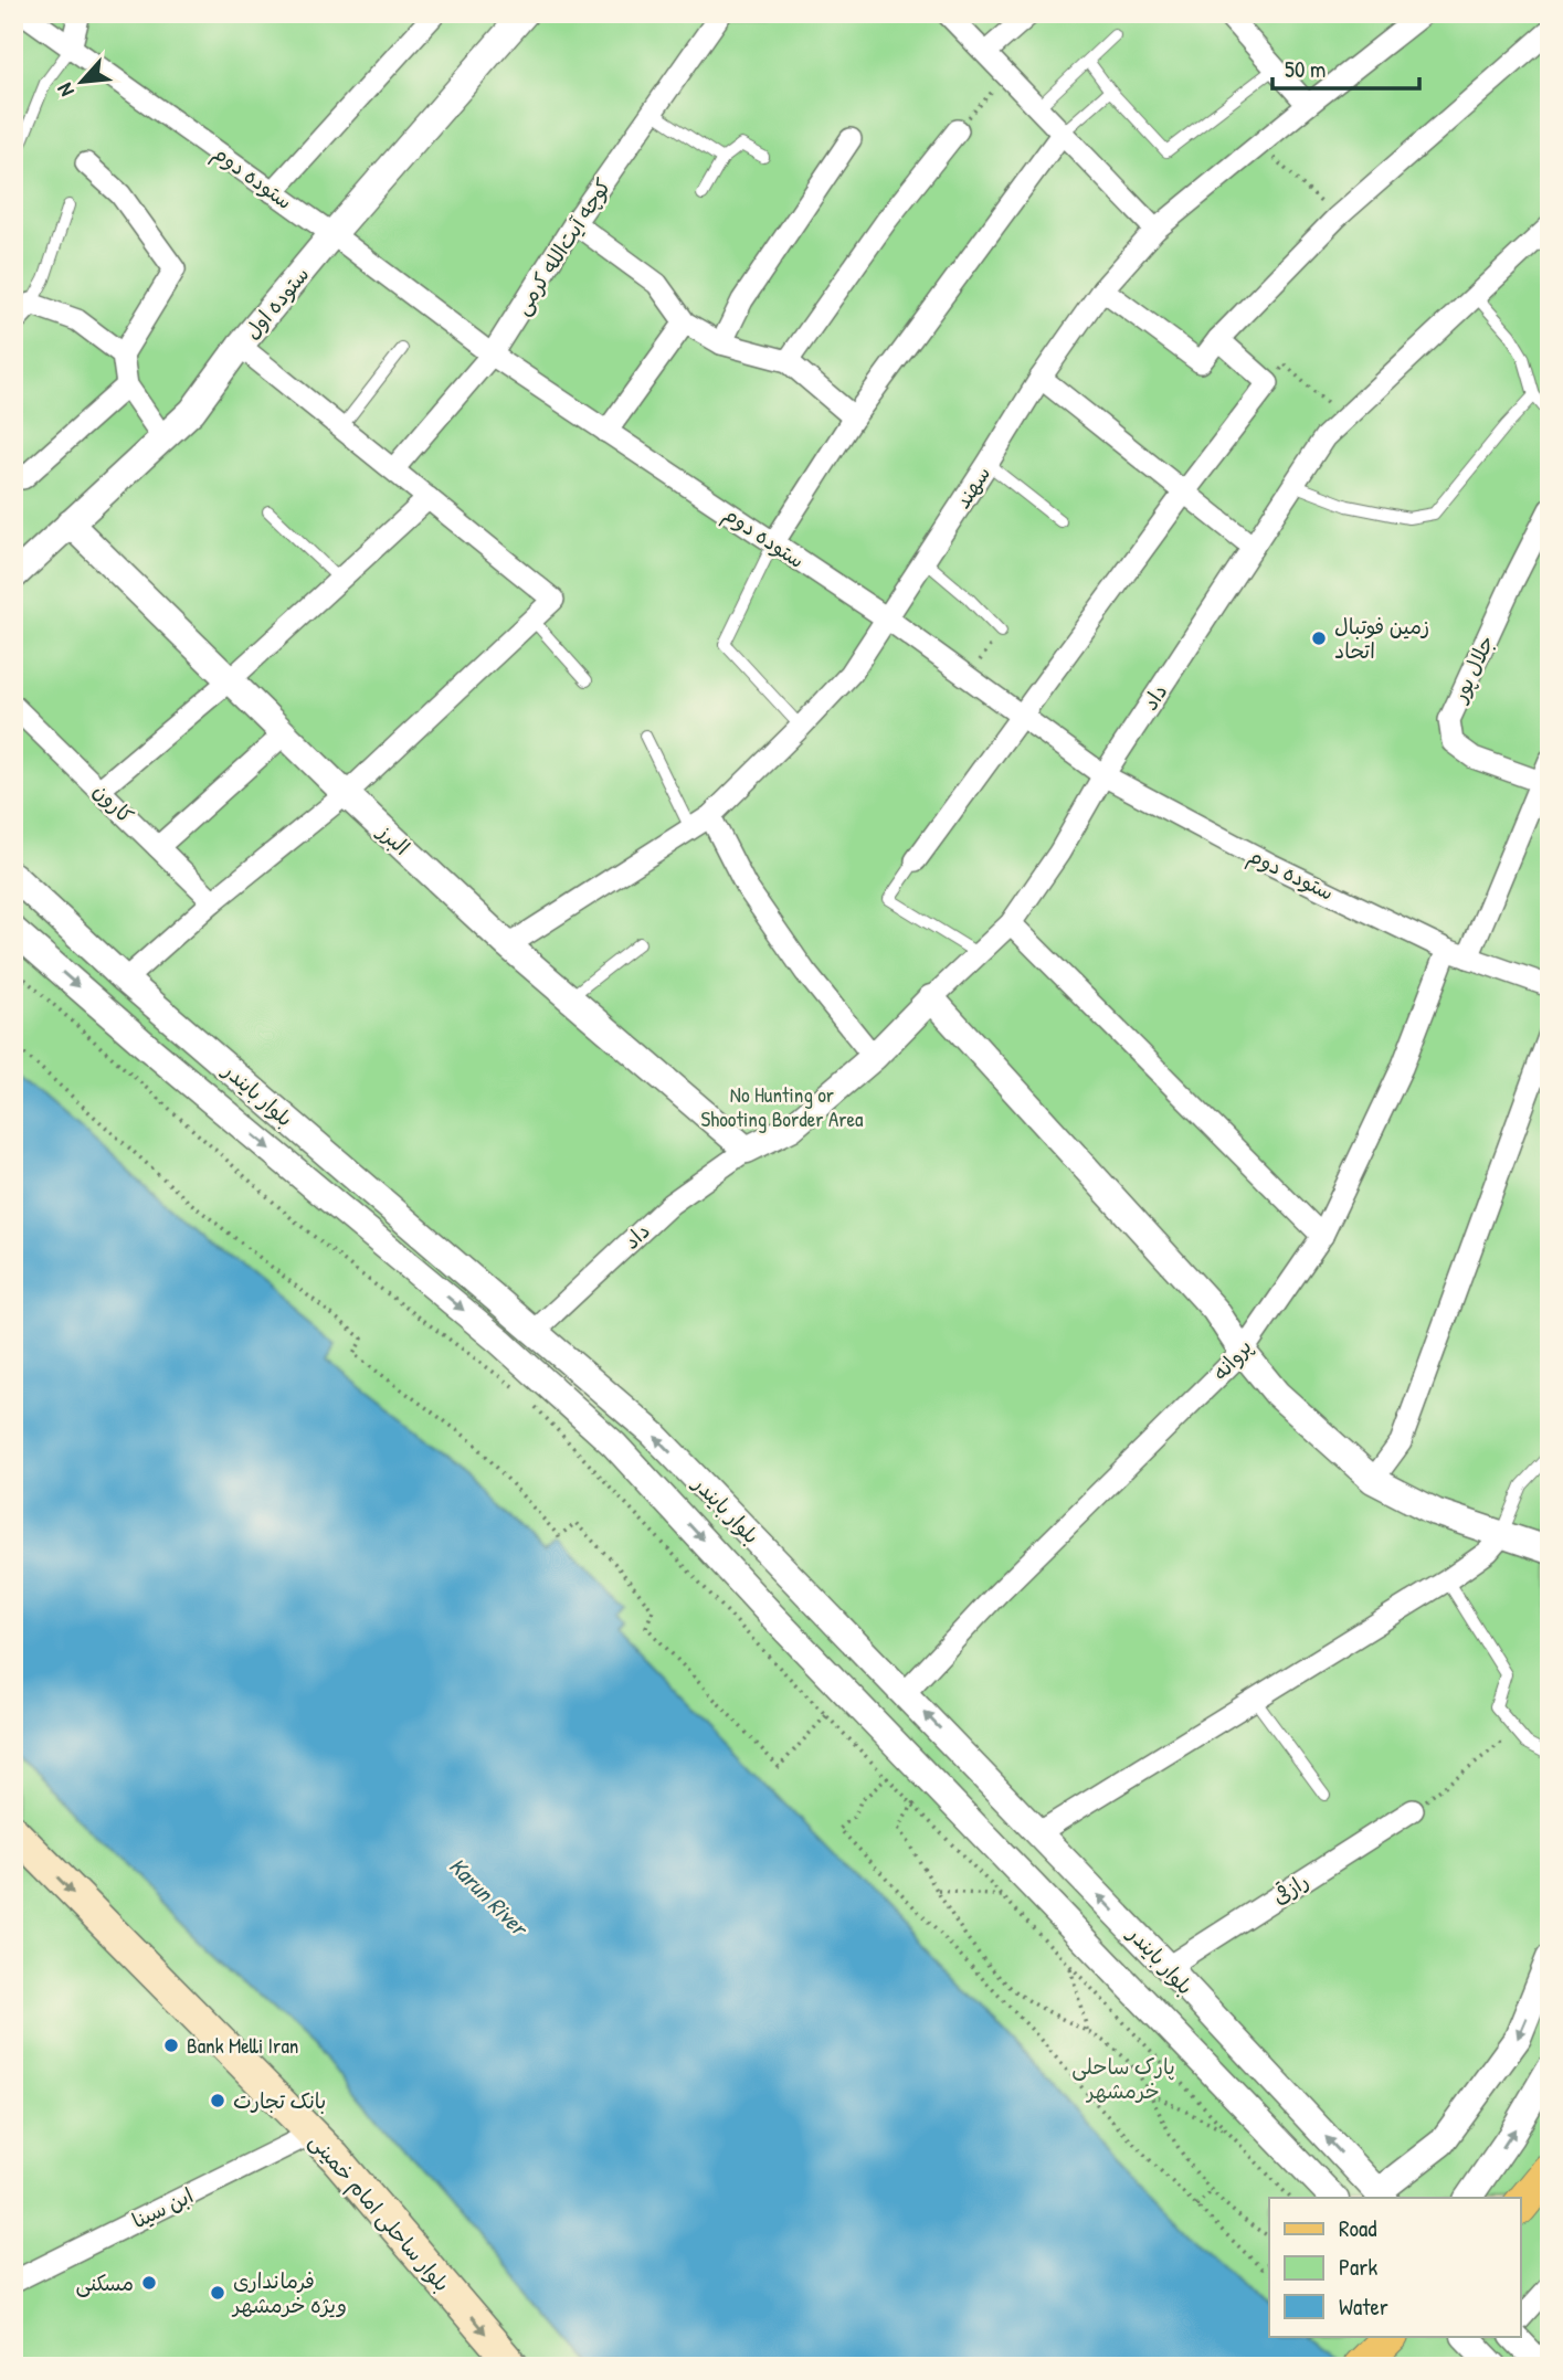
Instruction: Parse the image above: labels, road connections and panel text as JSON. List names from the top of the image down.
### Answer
{
  "streets": {
    "main road": ["بلوار ساحلی امام خمینی"],
    "street": [
      "ستوده دوم",
      "کوچه آیت‌الله کرمی",
      "ستوده اول",
      "سهند",
      "جلال پور",
      "داد",
      "کارون",
      "البرز",
      "بلوار بایندر",
      "پروانه",
      "رازقی",
      "ابن سینا"
    ]
  },
  "crossings": [
    ["ستوده دوم", "کوچه آیت‌الله کرمی"],
    ["ستوده دوم", "ستوده اول"],
    ["ستوده دوم", "سهند"],
    ["ستوده دوم", "داد"],
    ["ستوده دوم", "پروانه"],
    ["ستوده اول", "البرز"],
    ["سهند", "البرز"],
    ["داد", "البرز"],
    ["داد", "بلوار بایندر"],
    ["بلوار بایندر", "پروانه"],
    ["بلوار بایندر", "رازقی"],
    ["ابن سینا", "بلوار ساحلی امام خمینی"]
  ],
  "one_way": ["بلوار ساحلی امام خمینی"],
  "water": ["Karun River"],
  "parks": ["No Hunting or Shooting Border Area", "پارک ساحلی خرمشهر"],
  "places": [
    "زمین فوتبال اتحاد",
    "Bank Melli Iran",
    "بانک تجارت",
    "مسکنی",
    "فرمانداری ویژه خرمشهر"
  ],
  "legend": ["Road", "Park", "Water"],
  "scale_bar": "50 m",
  "north": "bottom left"
}
